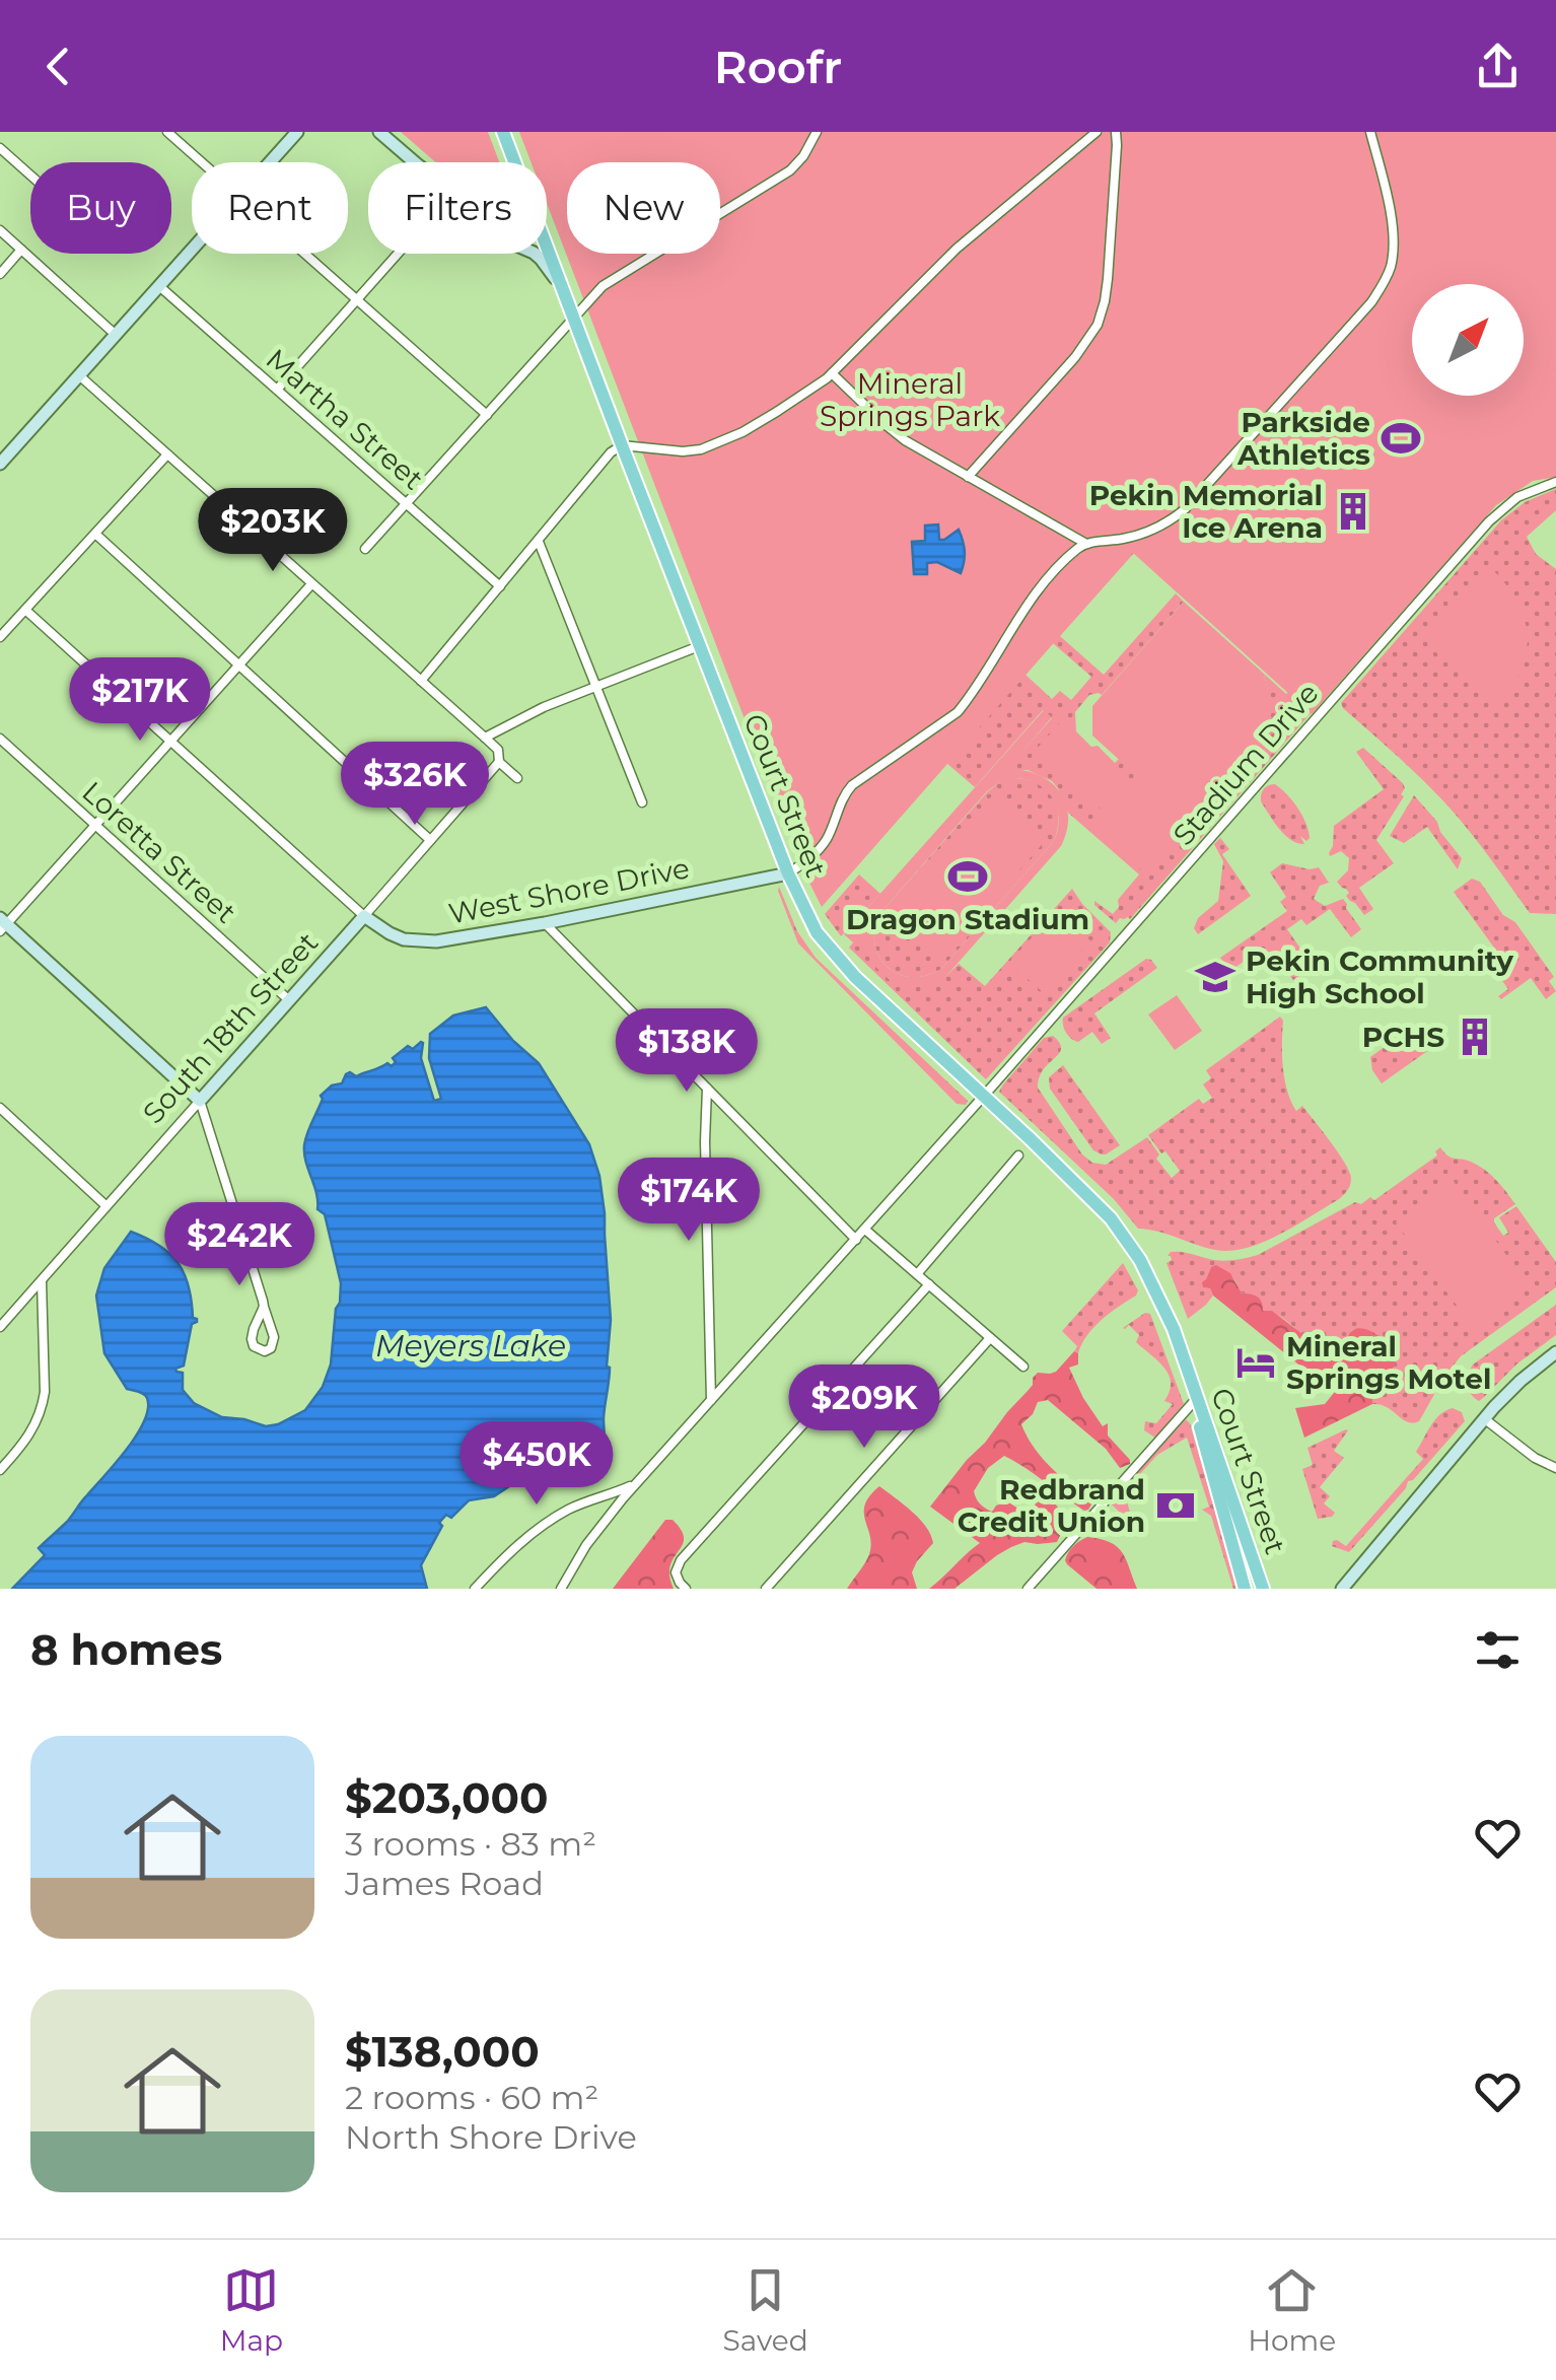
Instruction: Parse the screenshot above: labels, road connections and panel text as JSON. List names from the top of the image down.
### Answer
{
  "streets": {
    "main road": ["Court Street"],
    "street": [
      "Martha Street",
      "Stadium Drive",
      "Loretta Street",
      "West Shore Drive",
      "South 18th Street"
    ]
  },
  "crossings": [
    ["Stadium Drive", "Court Street"],
    ["Court Street", "West Shore Drive"],
    ["Loretta Street", "South 18th Street"],
    ["West Shore Drive", "South 18th Street"]
  ],
  "water": ["Meyers Lake"],
  "parks": ["Mineral Springs Park"],
  "places": {
    "sports": ["Parkside Athletics", "Dragon Stadium"],
    "building": ["Pekin Memorial Ice Arena", "PCHS"],
    "school or university": ["Pekin Community High School"],
    "hotel": ["Mineral Springs Motel"],
    "bank": ["Redbrand Credit Union"]
  },
  "north": "top right",
  "page": {
    "header": "Roofr",
    "chip": [
      "Buy",
      "Rent",
      "Filters",
      "New"
    ],
    "price": [
      "$203K",
      "$217K",
      "$326K",
      "$138K",
      "$174K",
      "$242K",
      "$209K",
      "$450K"
    ],
    "heading": "8 homes",
    "list": [
      {
        "name": "$203,000",
        "note": "3 rooms · 83 m² · James Road"
      },
      {
        "name": "$138,000",
        "note": "2 rooms · 60 m² · North Shore Drive"
      }
    ],
    "tabs": ["Map", "Saved", "Home"]
  }
}
